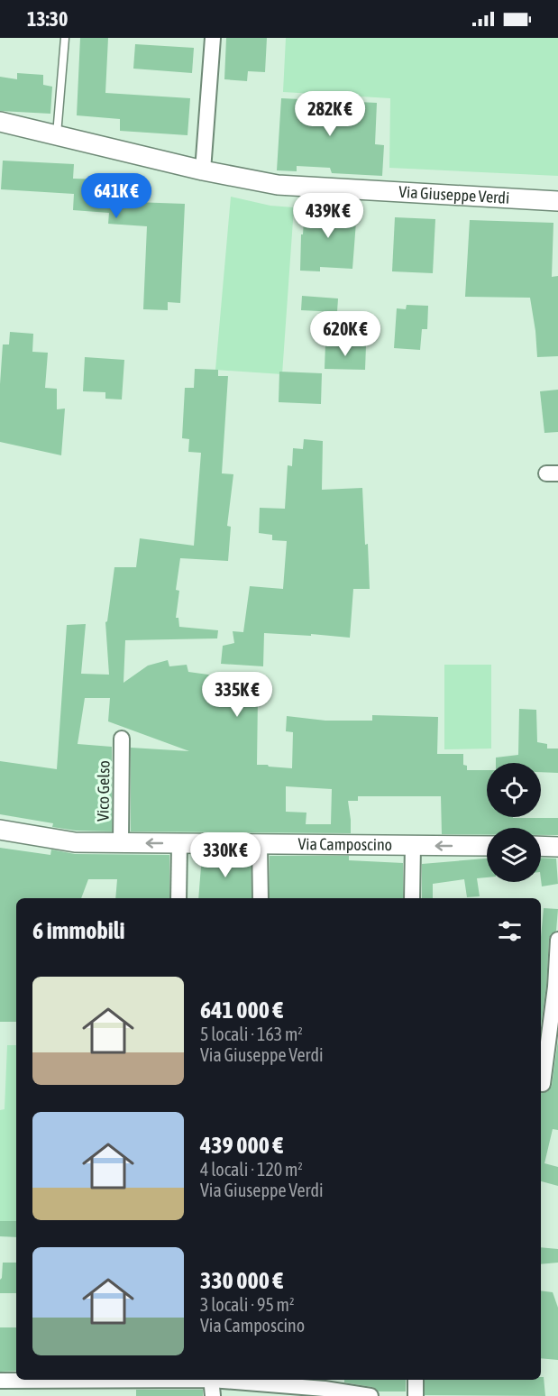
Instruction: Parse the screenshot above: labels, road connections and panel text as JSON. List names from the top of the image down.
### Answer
{
  "streets": {
    "street": ["Via Giuseppe Verdi", "Vico Gelso", "Via Camposcino"]
  },
  "crossings": [
    ["Vico Gelso", "Via Camposcino"]
  ],
  "page": {
    "status": "13:30",
    "price": [
      "282K €",
      "641K €",
      "439K €",
      "620K €",
      "335K €",
      "330K €"
    ],
    "heading": "6 immobili",
    "list": [
      {
        "name": "641 000 €",
        "note": "5 locali · 163 m² · Via Giuseppe Verdi"
      },
      {
        "name": "439 000 €",
        "note": "4 locali · 120 m² · Via Giuseppe Verdi"
      },
      {
        "name": "330 000 €",
        "note": "3 locali · 95 m² · Via Camposcino"
      }
    ]
  }
}
